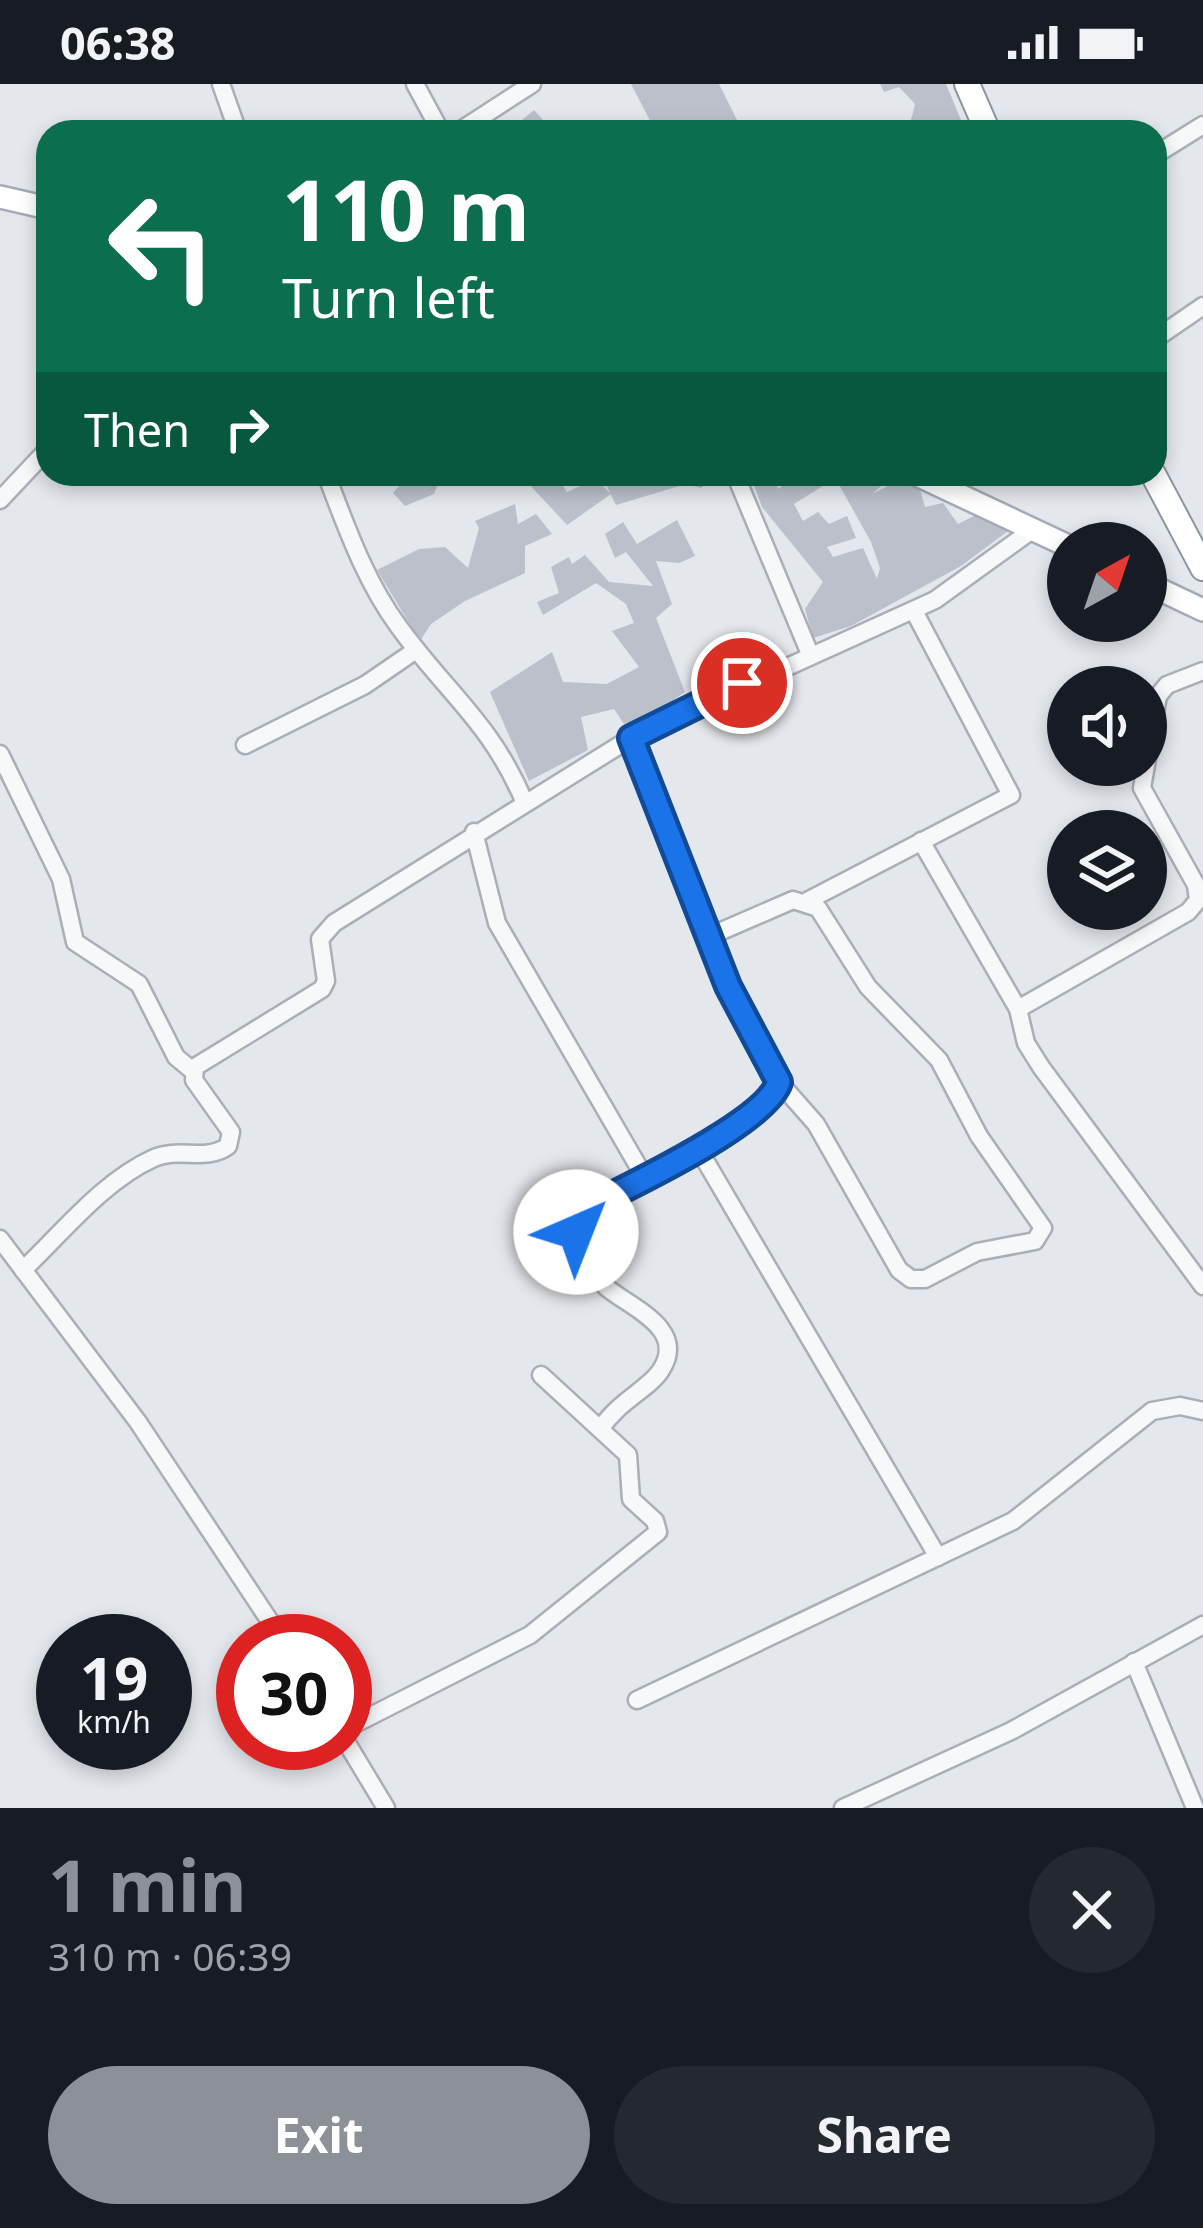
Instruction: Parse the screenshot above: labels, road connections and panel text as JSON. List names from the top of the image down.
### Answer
{
  "north": "top right",
  "page": {
    "status": "06:38",
    "turn": ["110 m", "Turn left"],
    "then": "Then",
    "speed": "19 km/h",
    "limit": "30",
    "heading": ["1 min", "310 m · 06:39"],
    "buttons": ["Exit", "Share"]
  }
}
